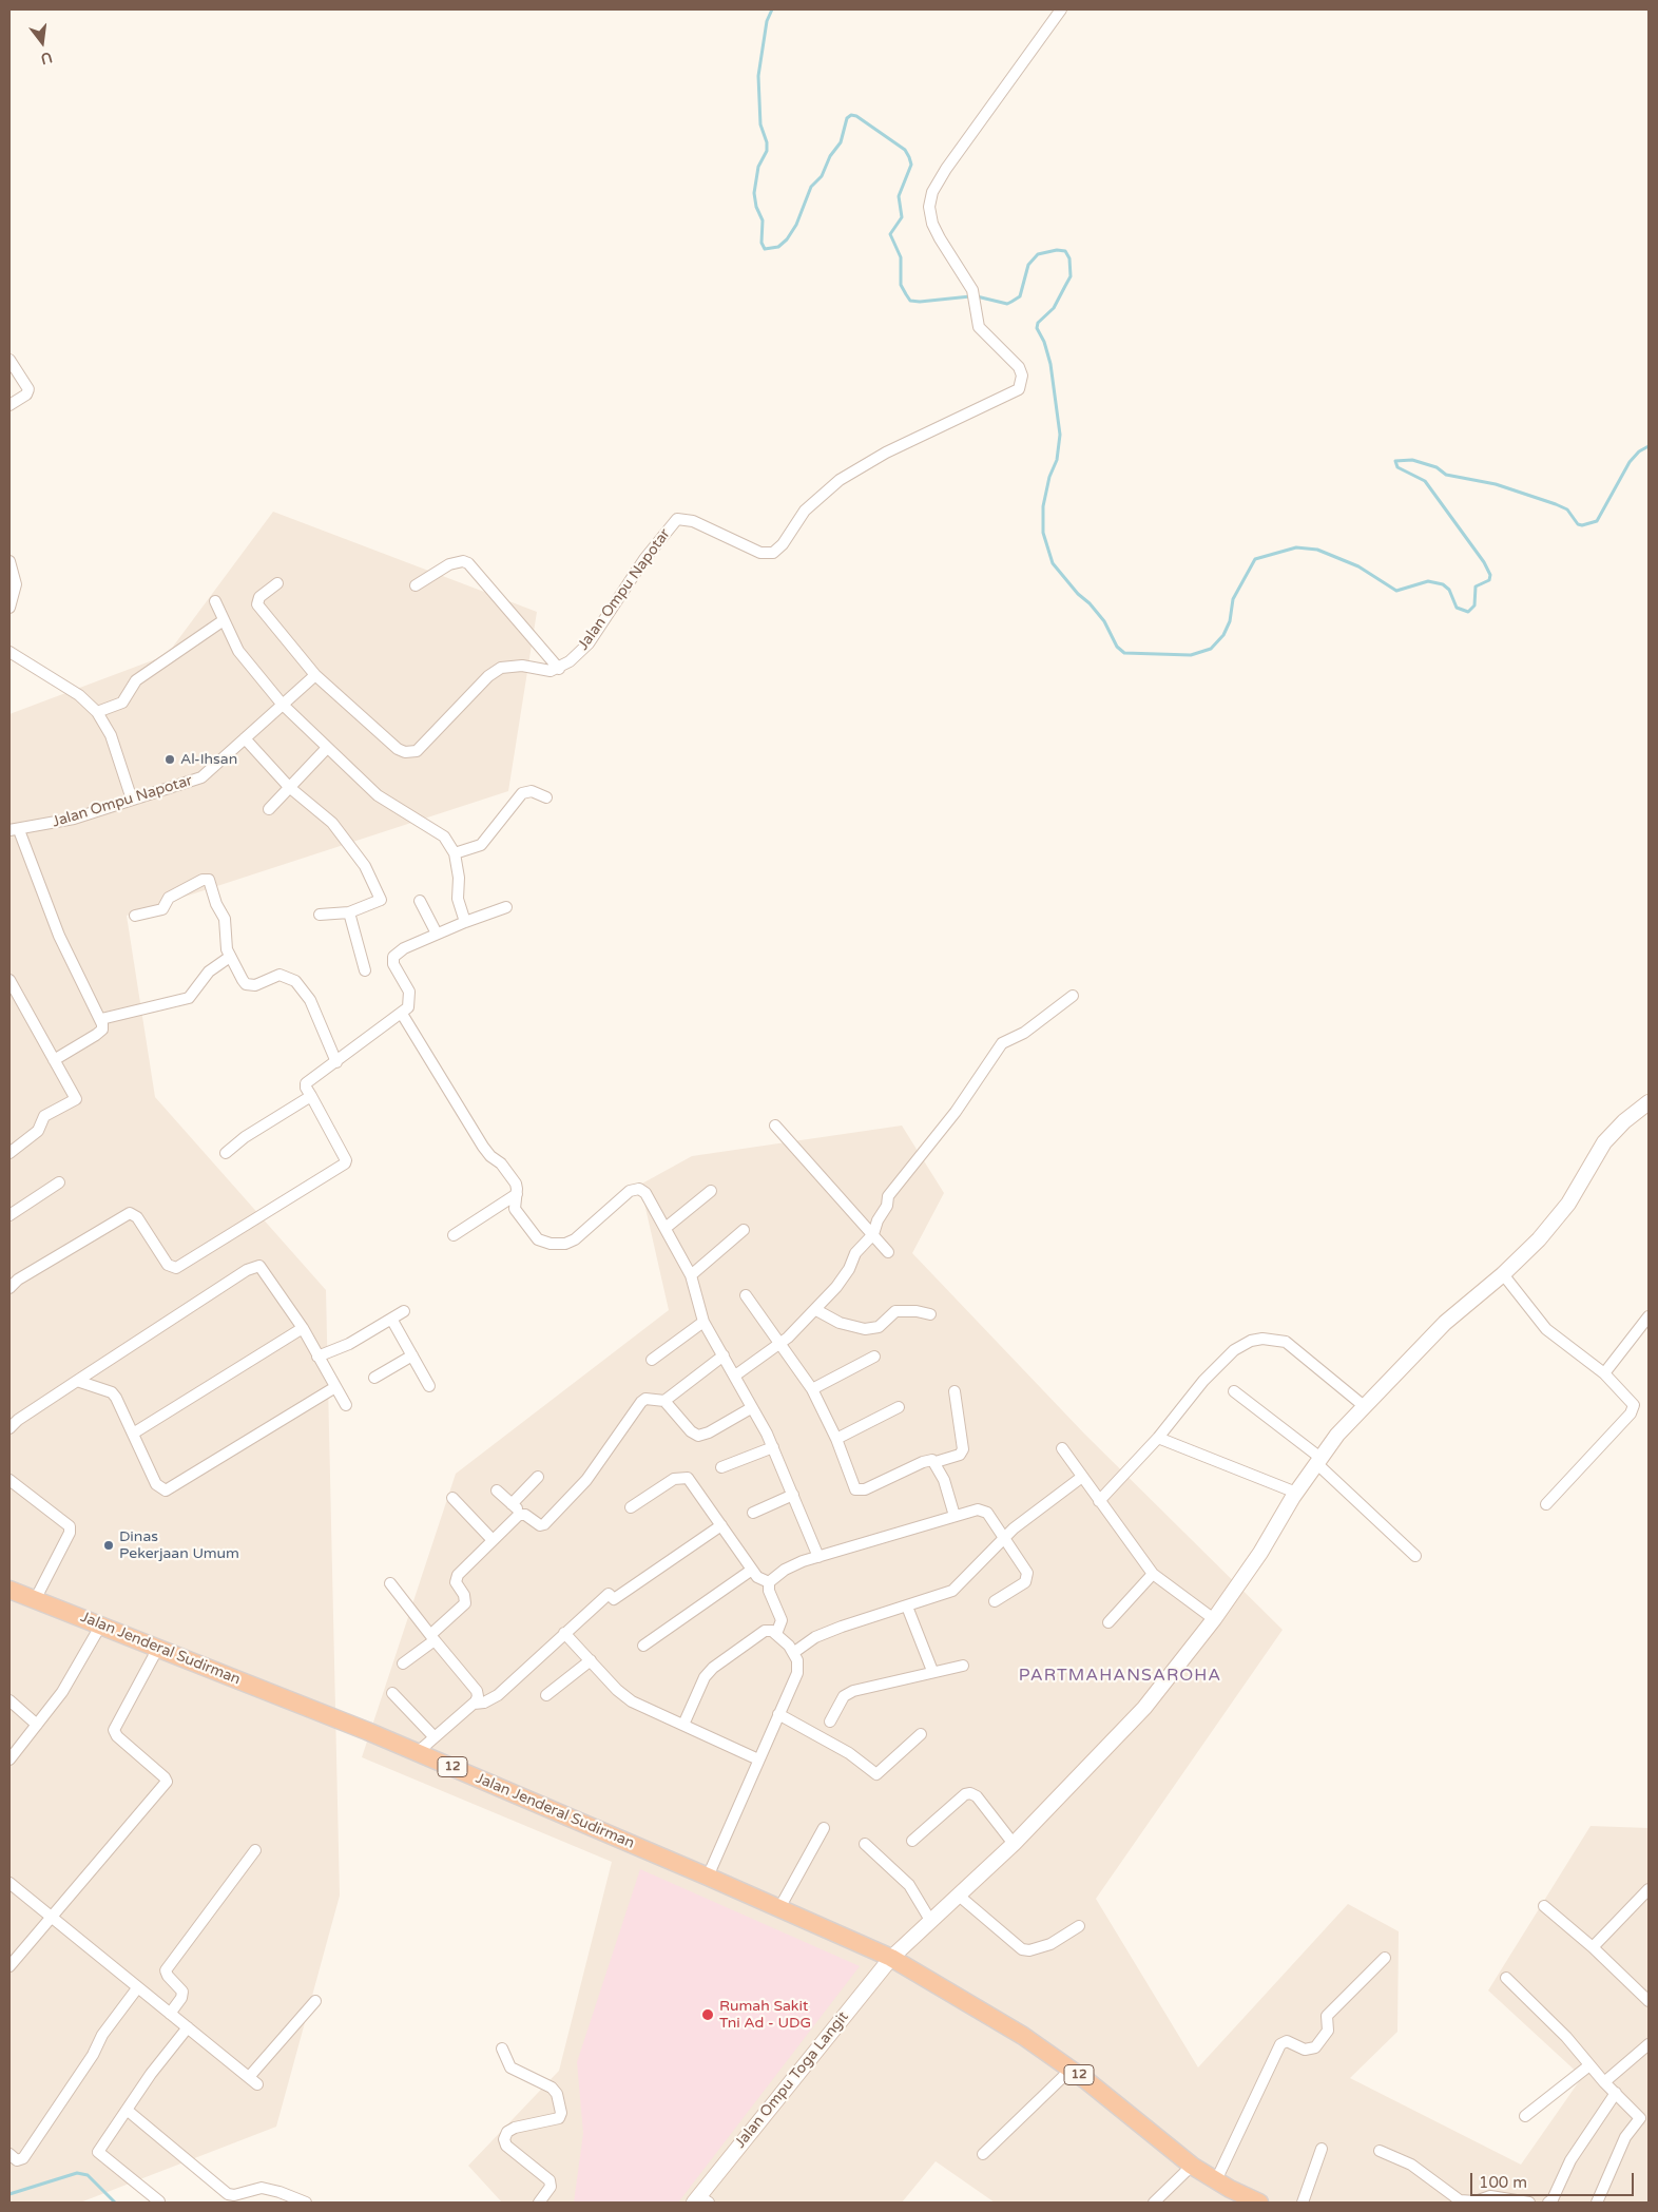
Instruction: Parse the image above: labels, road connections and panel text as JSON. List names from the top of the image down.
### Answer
{
  "streets": {
    "highway": ["Jalan Jenderal Sudirman", "12"],
    "main road": ["Jalan Ompu Toga Langit"],
    "street": ["Jalan Ompu Napotar"]
  },
  "crossings": [
    ["Jalan Jenderal Sudirman", "12"],
    ["Jalan Jenderal Sudirman", "Jalan Ompu Toga Langit"],
    ["12", "Jalan Ompu Toga Langit"]
  ],
  "districts": ["PARTMAHANSAROHA"],
  "places": ["Al-Ihsan", "Dinas Pekerjaan Umum", "Rumah Sakit Tni Ad - UDG"],
  "scale_bar": "100 m",
  "north": "bottom"
}
